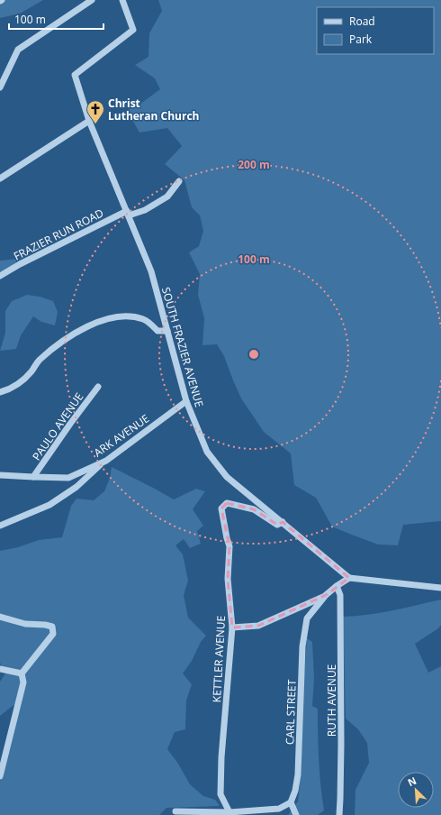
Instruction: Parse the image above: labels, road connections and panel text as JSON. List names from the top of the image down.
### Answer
{
  "streets": {
    "street": [
      "FRAZIER RUN ROAD",
      "SOUTH FRAZIER AVENUE",
      "PAULO AVENUE",
      "ARK AVENUE",
      "KETTLER AVENUE",
      "RUTH AVENUE",
      "CARL STREET"
    ]
  },
  "crossings": [
    ["FRAZIER RUN ROAD", "SOUTH FRAZIER AVENUE"],
    ["SOUTH FRAZIER AVENUE", "ARK AVENUE"],
    ["SOUTH FRAZIER AVENUE", "KETTLER AVENUE"],
    ["SOUTH FRAZIER AVENUE", "CARL STREET"],
    ["PAULO AVENUE", "ARK AVENUE"],
    ["RUTH AVENUE", "CARL STREET"]
  ],
  "places": {
    "church": ["Christ Lutheran Church"]
  },
  "legend": ["Road", "Park"],
  "scale_bar": "100 m",
  "north": "top left",
  "rings": ["200 m", "100 m"]
}
